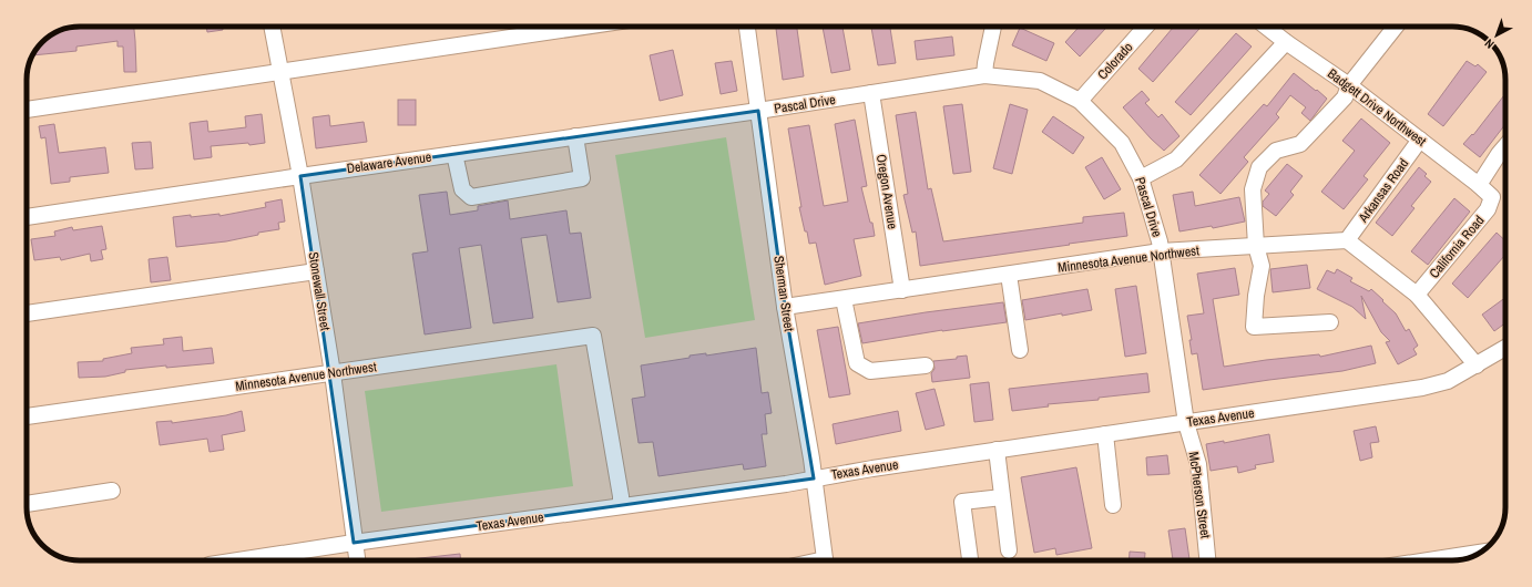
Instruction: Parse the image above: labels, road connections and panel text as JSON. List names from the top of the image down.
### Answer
{
  "streets": {
    "street": [
      "Colorado",
      "Pascal Drive",
      "Badgett Drive Northwest",
      "Delaware Avenue",
      "Arkansas Road",
      "Oregon Avenue",
      "California Road",
      "Minnesota Avenue Northwest",
      "Stonewall Street",
      "Sherman Street",
      "Texas Avenue",
      "McPherson Street"
    ]
  },
  "crossings": [
    ["Colorado", "Pascal Drive"],
    ["Pascal Drive", "Delaware Avenue"],
    ["Pascal Drive", "Oregon Avenue"],
    ["Pascal Drive", "Minnesota Avenue Northwest"],
    ["Pascal Drive", "Sherman Street"],
    ["Pascal Drive", "Texas Avenue"],
    ["Pascal Drive", "McPherson Street"],
    ["Badgett Drive Northwest", "Arkansas Road"],
    ["Badgett Drive Northwest", "California Road"],
    ["Delaware Avenue", "Stonewall Street"],
    ["Delaware Avenue", "Sherman Street"],
    ["Arkansas Road", "Minnesota Avenue Northwest"],
    ["Oregon Avenue", "Minnesota Avenue Northwest"],
    ["Minnesota Avenue Northwest", "Stonewall Street"],
    ["Minnesota Avenue Northwest", "Sherman Street"],
    ["Minnesota Avenue Northwest", "Texas Avenue"],
    ["Stonewall Street", "Texas Avenue"],
    ["Sherman Street", "Texas Avenue"],
    ["Texas Avenue", "McPherson Street"]
  ],
  "north": "bottom left"
}
